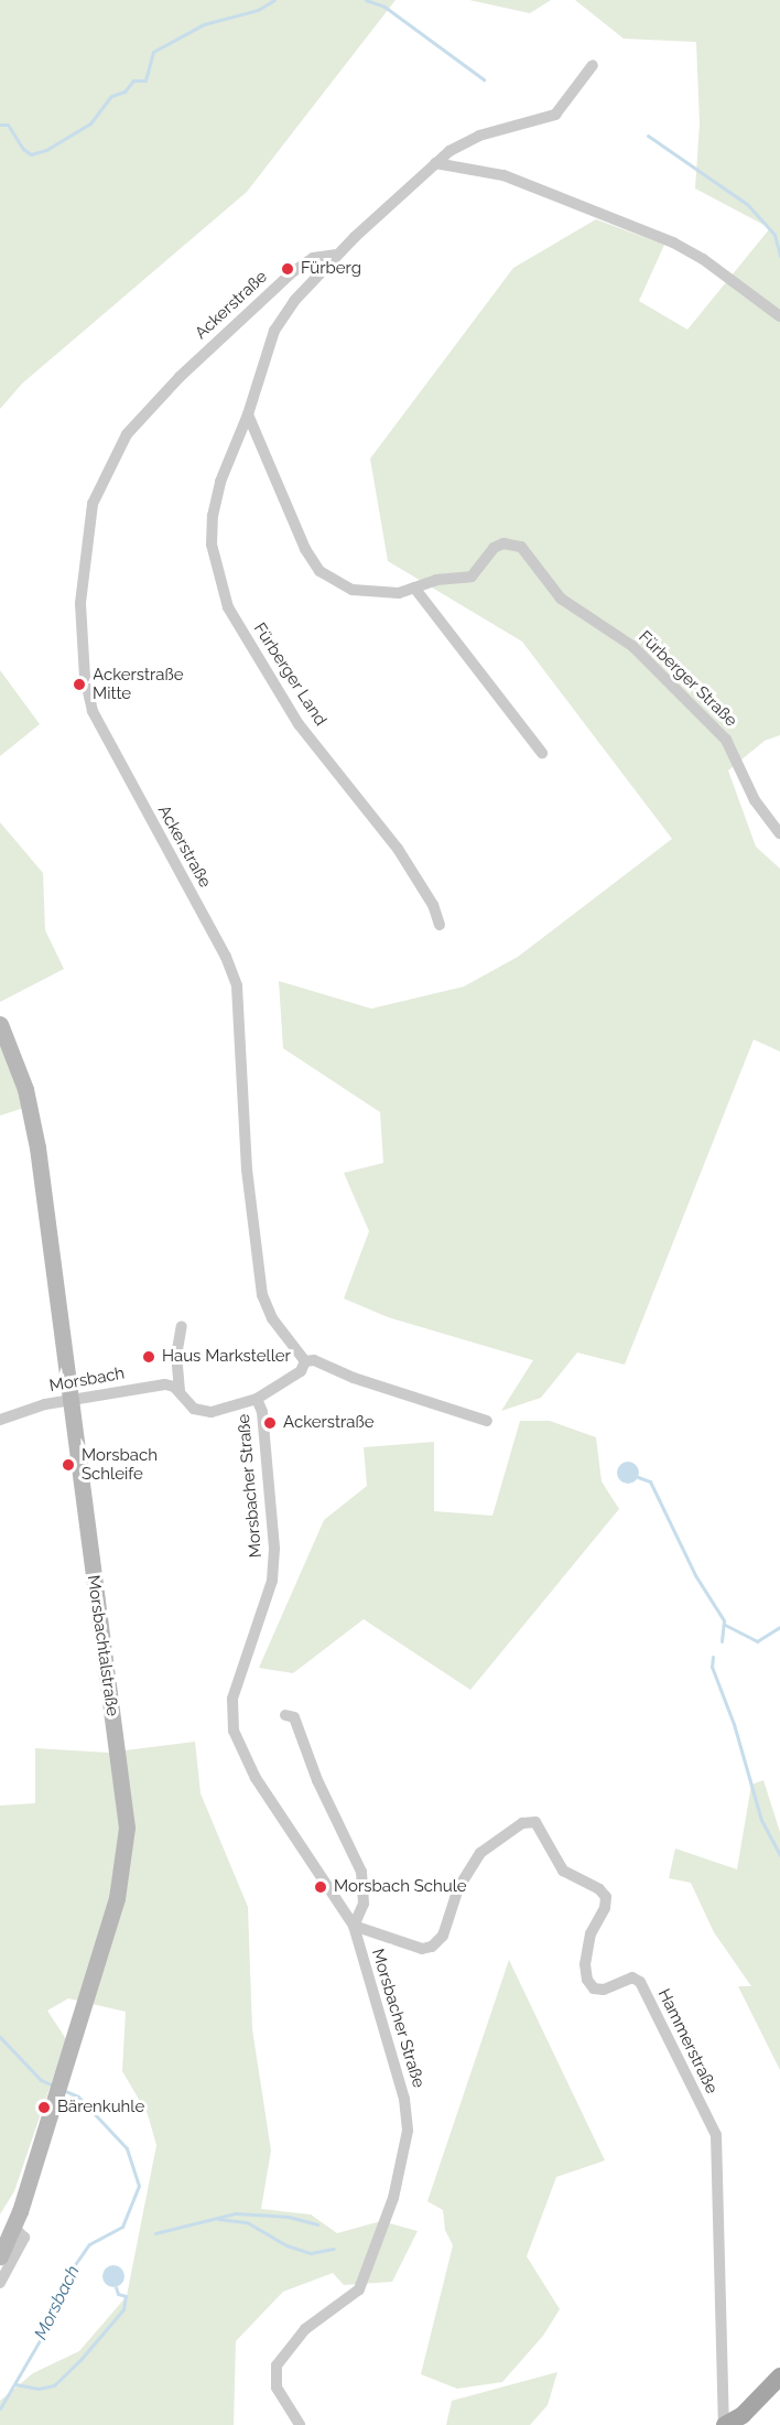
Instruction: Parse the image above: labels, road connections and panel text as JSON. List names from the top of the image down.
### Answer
{
  "streets": {
    "main road": ["Morsbachtalstraße"],
    "street": [
      "Ackerstraße",
      "Fürberger Land",
      "Fürberger Straße",
      "Morsbach",
      "Morsbacher Straße",
      "Hammerstraße"
    ]
  },
  "crossings": [
    ["Fürberger Land", "Fürberger Straße"],
    ["Morsbach", "Morsbachtalstraße"],
    ["Morsbacher Straße", "Hammerstraße"]
  ],
  "water": ["Morsbach"],
  "places": [
    "Fürberg",
    "Ackerstraße Mitte",
    "Haus Marksteller",
    "Ackerstraße",
    "Morsbach Schleife",
    "Morsbach Schule",
    "Bärenkuhle"
  ]
}
